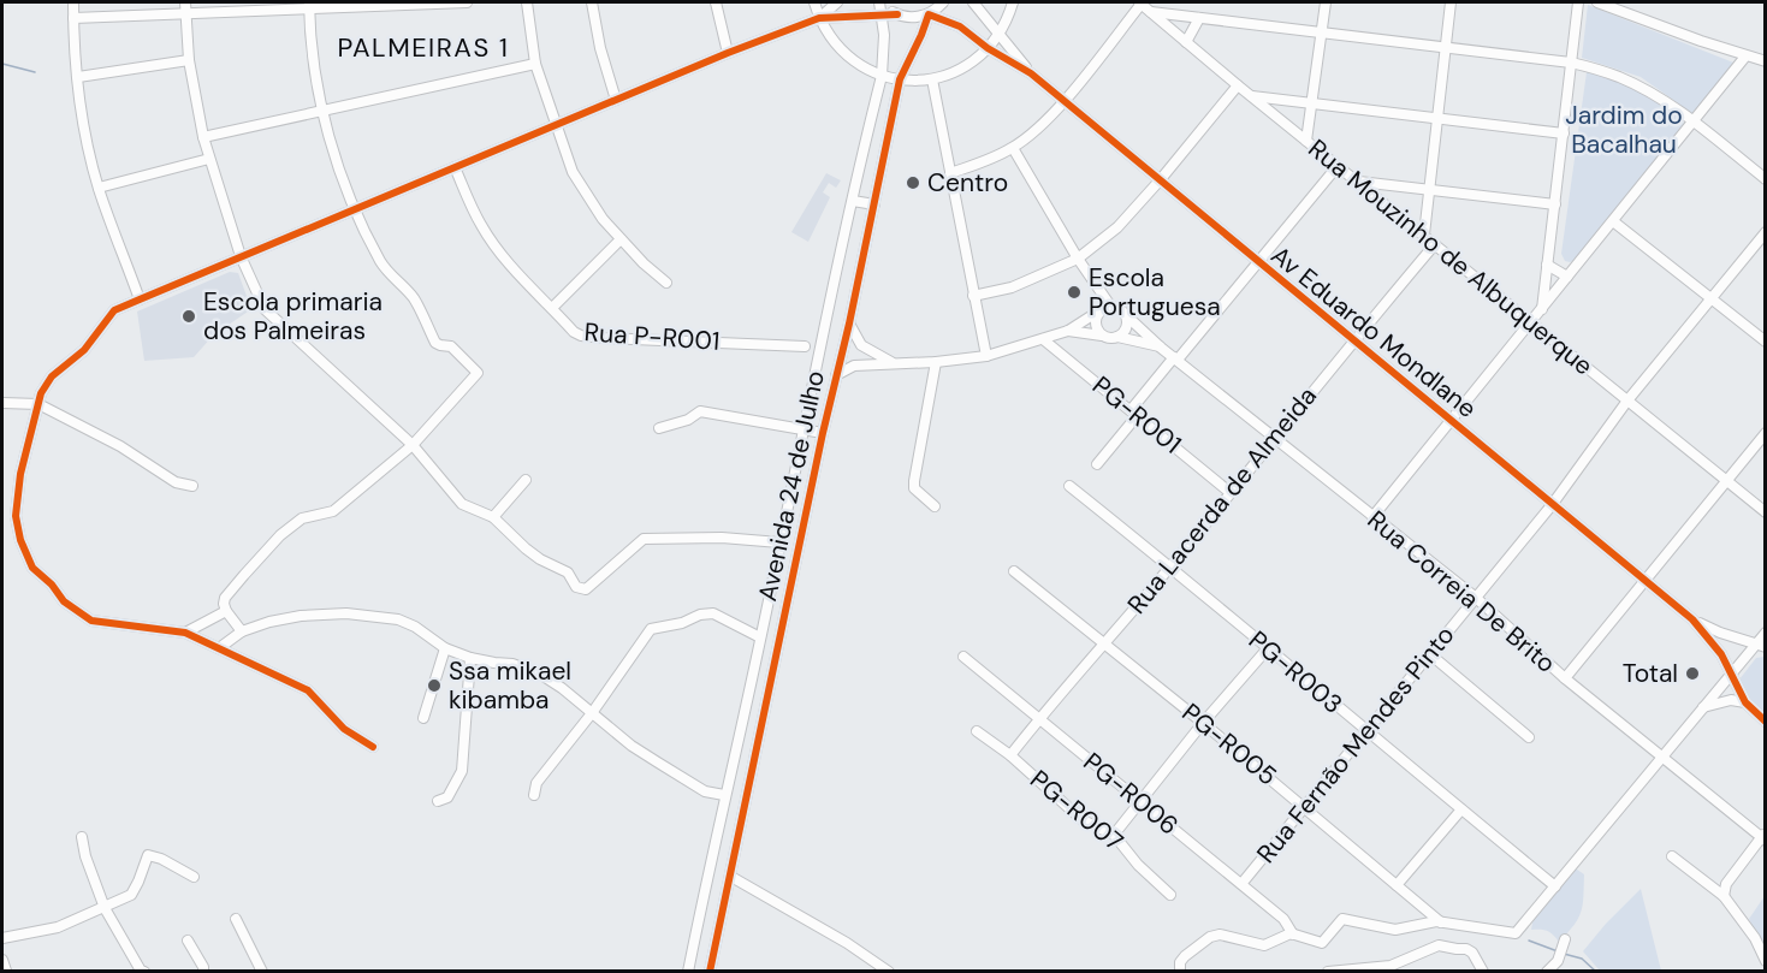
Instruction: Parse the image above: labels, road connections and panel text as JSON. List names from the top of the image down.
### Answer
{
  "streets": {
    "street": [
      "Rua Mouzinho de Albuquerque",
      "Av Eduardo Mondlane",
      "Rua P-R001",
      "PG-R001",
      "Avenida 24 de Julho",
      "Rua Lacerda de Almeida",
      "Rua Correia De Brito",
      "PG-R003",
      "PG-R005",
      "Rua Fernão Mendes Pinto",
      "PG-R006",
      "PG-R007"
    ]
  },
  "crossings": [
    ["Rua Mouzinho de Albuquerque", "Rua Lacerda de Almeida"],
    ["Rua Mouzinho de Albuquerque", "Rua Fernão Mendes Pinto"],
    ["Av Eduardo Mondlane", "Rua Lacerda de Almeida"],
    ["Av Eduardo Mondlane", "Rua Fernão Mendes Pinto"],
    ["PG-R001", "Rua Lacerda de Almeida"],
    ["Rua Lacerda de Almeida", "Rua Correia De Brito"],
    ["Rua Lacerda de Almeida", "PG-R003"],
    ["Rua Lacerda de Almeida", "PG-R005"],
    ["Rua Lacerda de Almeida", "PG-R006"],
    ["Rua Lacerda de Almeida", "PG-R007"],
    ["Rua Correia De Brito", "Rua Fernão Mendes Pinto"],
    ["PG-R003", "Rua Fernão Mendes Pinto"],
    ["PG-R005", "Rua Fernão Mendes Pinto"],
    ["Rua Fernão Mendes Pinto", "PG-R006"]
  ],
  "districts": ["PALMEIRAS 1"],
  "parks": ["Jardim do Bacalhau"],
  "places": [
    "Centro",
    "Escola Portuguesa",
    "Escola primaria dos Palmeiras",
    "Total",
    "Ssa mikael kibamba"
  ]
}
